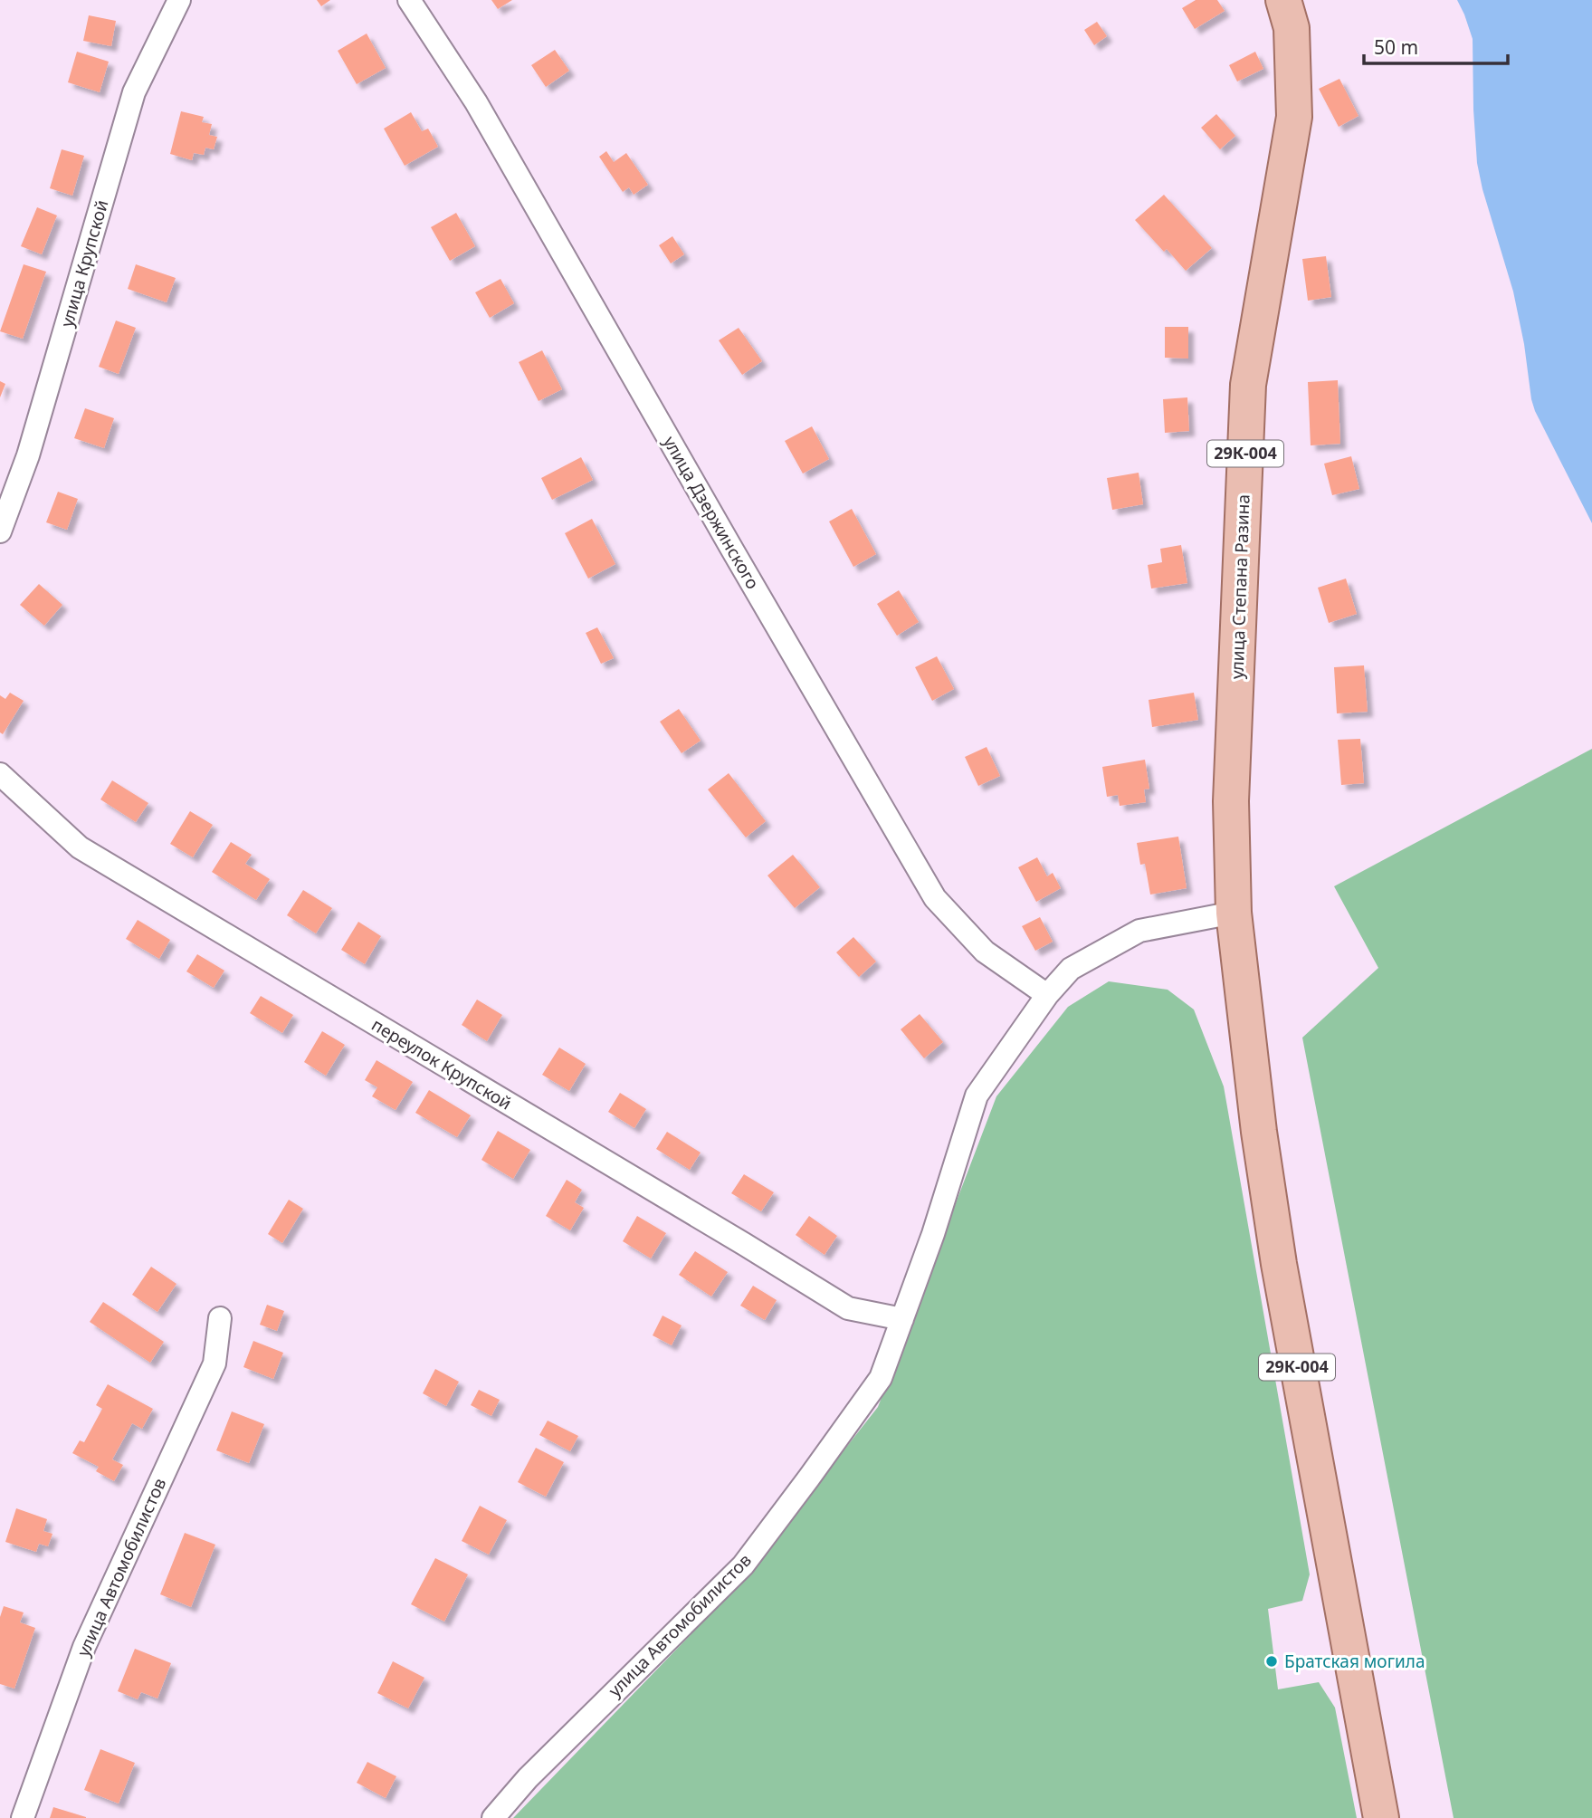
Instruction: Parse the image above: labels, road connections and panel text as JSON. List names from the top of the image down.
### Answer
{
  "streets": {
    "main road": ["29К-004", "улица Степана Разина"],
    "street": [
      "улица Крупской",
      "улица Дзержинского",
      "переулок Крупской",
      "улица Автомобилистов"
    ]
  },
  "crossings": [
    ["29К-004", "улица Степана Разина"],
    ["29К-004", "улица Автомобилистов"],
    ["улица Дзержинского", "улица Автомобилистов"],
    ["улица Степана Разина", "улица Автомобилистов"],
    ["переулок Крупской", "улица Автомобилистов"]
  ],
  "places": ["Братская могила"],
  "scale_bar": "50 m"
}
